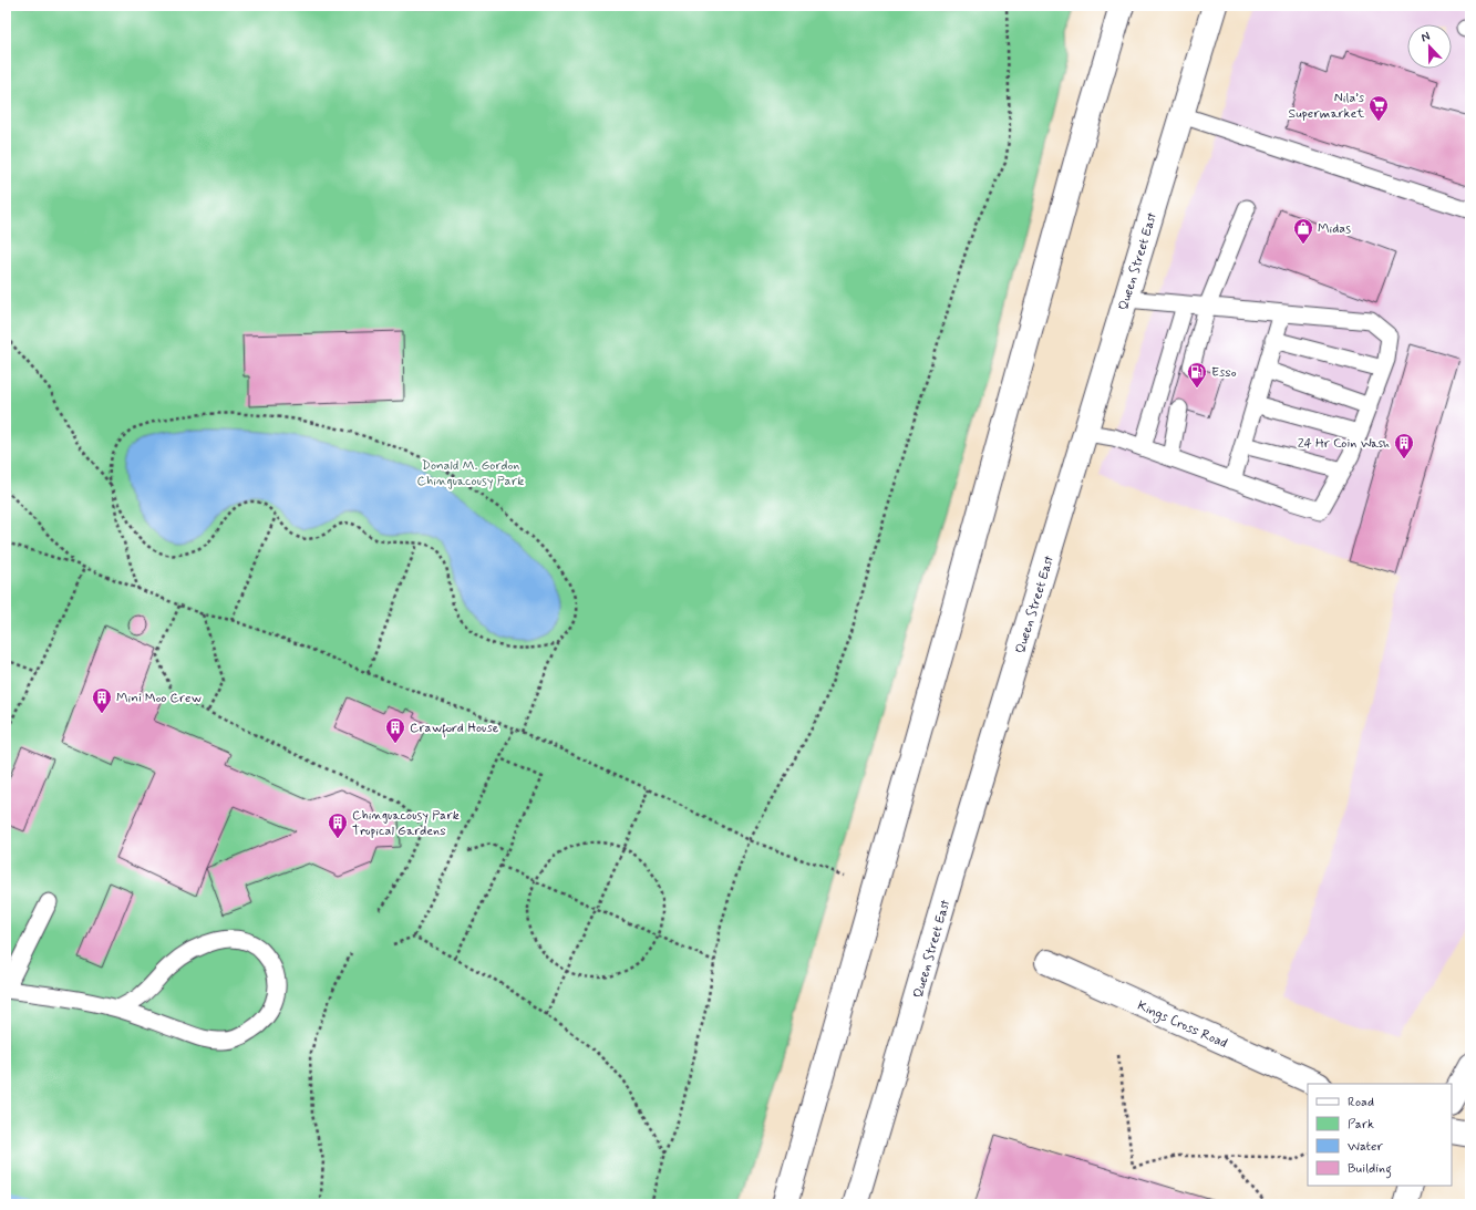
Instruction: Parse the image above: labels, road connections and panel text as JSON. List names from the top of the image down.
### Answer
{
  "streets": {
    "main road": ["Queen Street East", "Kings Cross Road"]
  },
  "parks": ["Donald M. Gordon Chinguacousy Park"],
  "places": {
    "supermarket": ["Nila’s Supermarket"],
    "shop": ["Midas"],
    "fuel station": ["Esso"],
    "building": [
      "24 Hr Coin Wash",
      "Mini Moo Crew",
      "Crawford House",
      "Chinguacousy Park Tropical Gardens"
    ]
  },
  "legend": [
    "Road",
    "Park",
    "Water",
    "Building"
  ],
  "north": "top"
}
